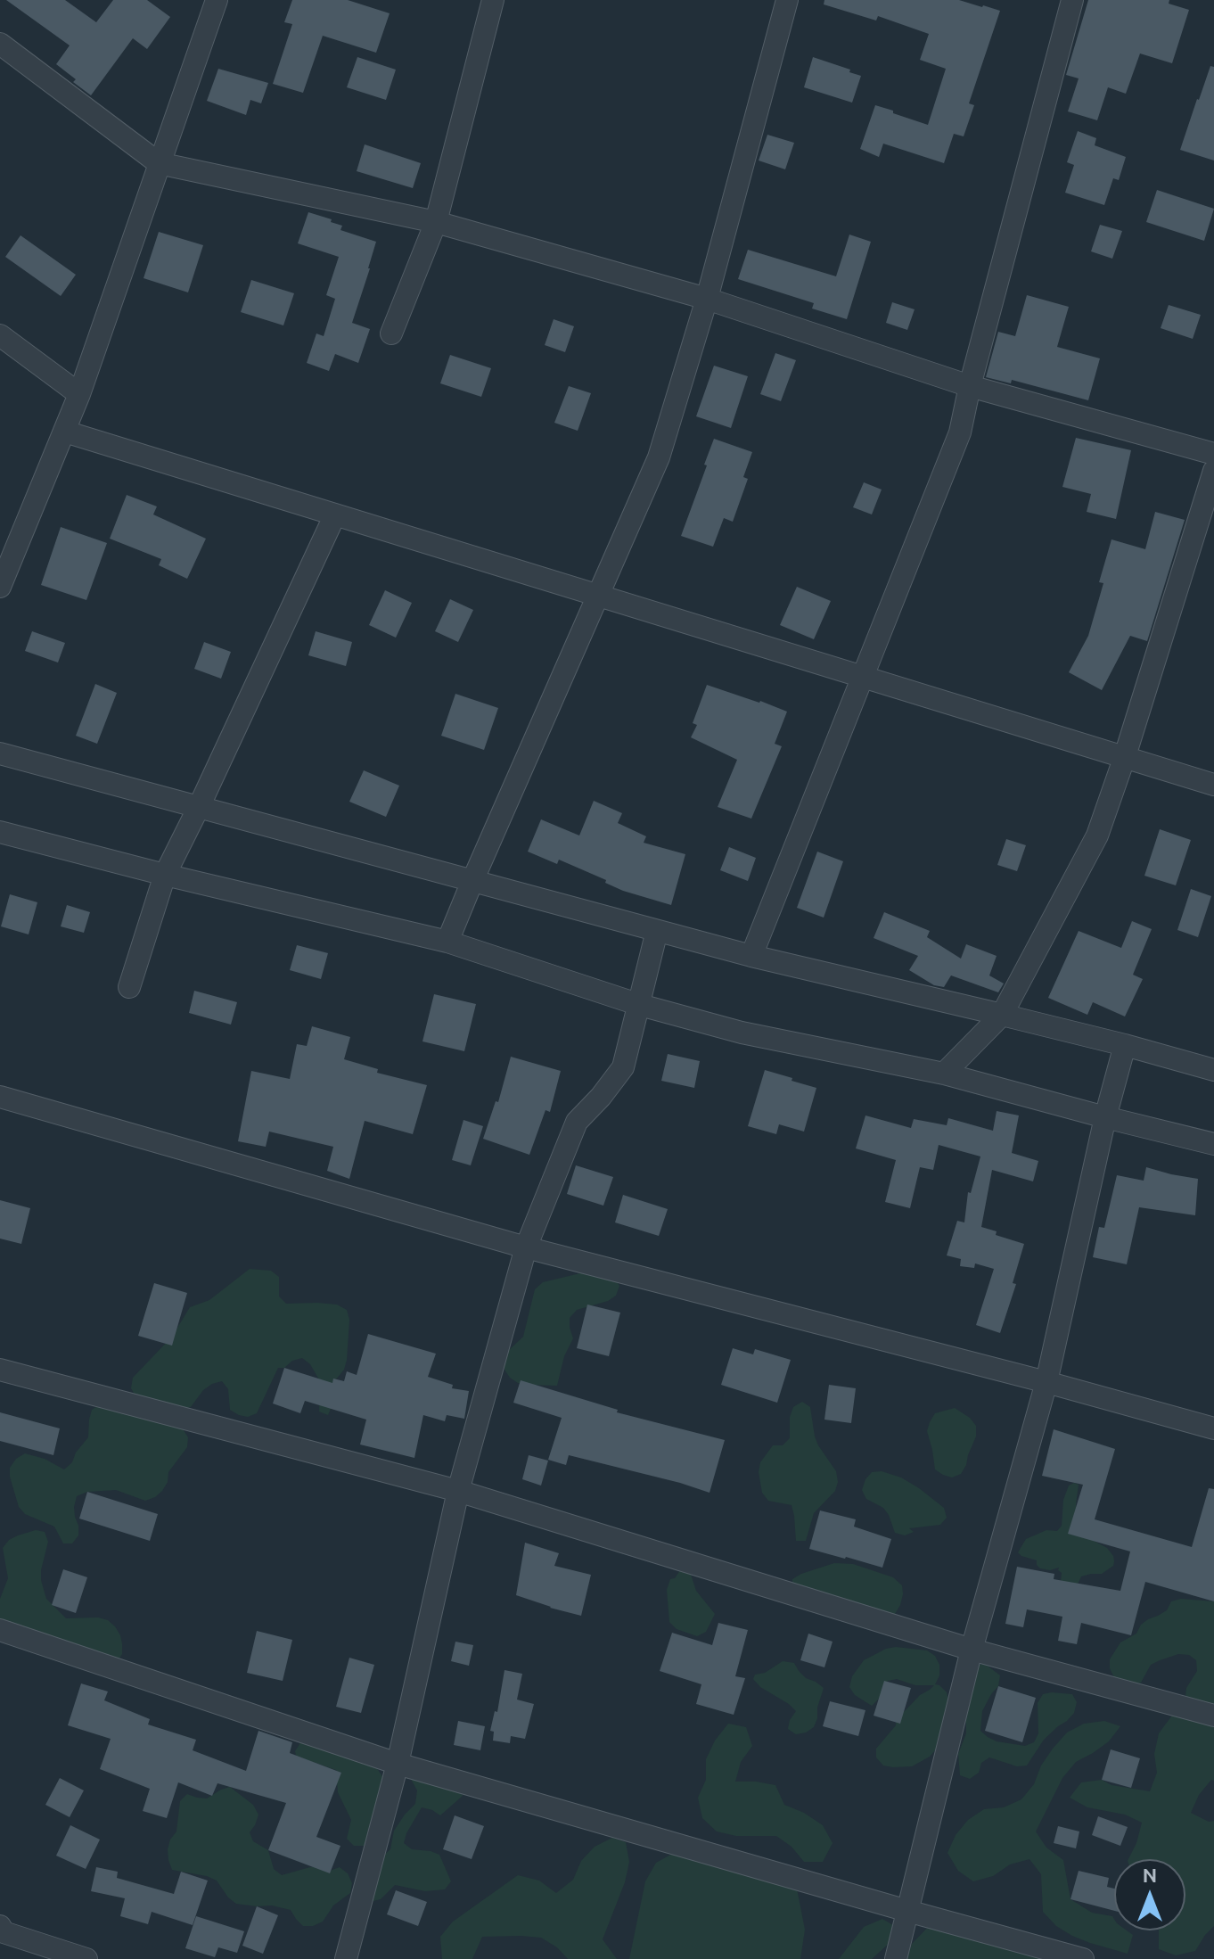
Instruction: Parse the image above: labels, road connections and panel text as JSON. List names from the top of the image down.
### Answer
{
  "north": "top"
}
